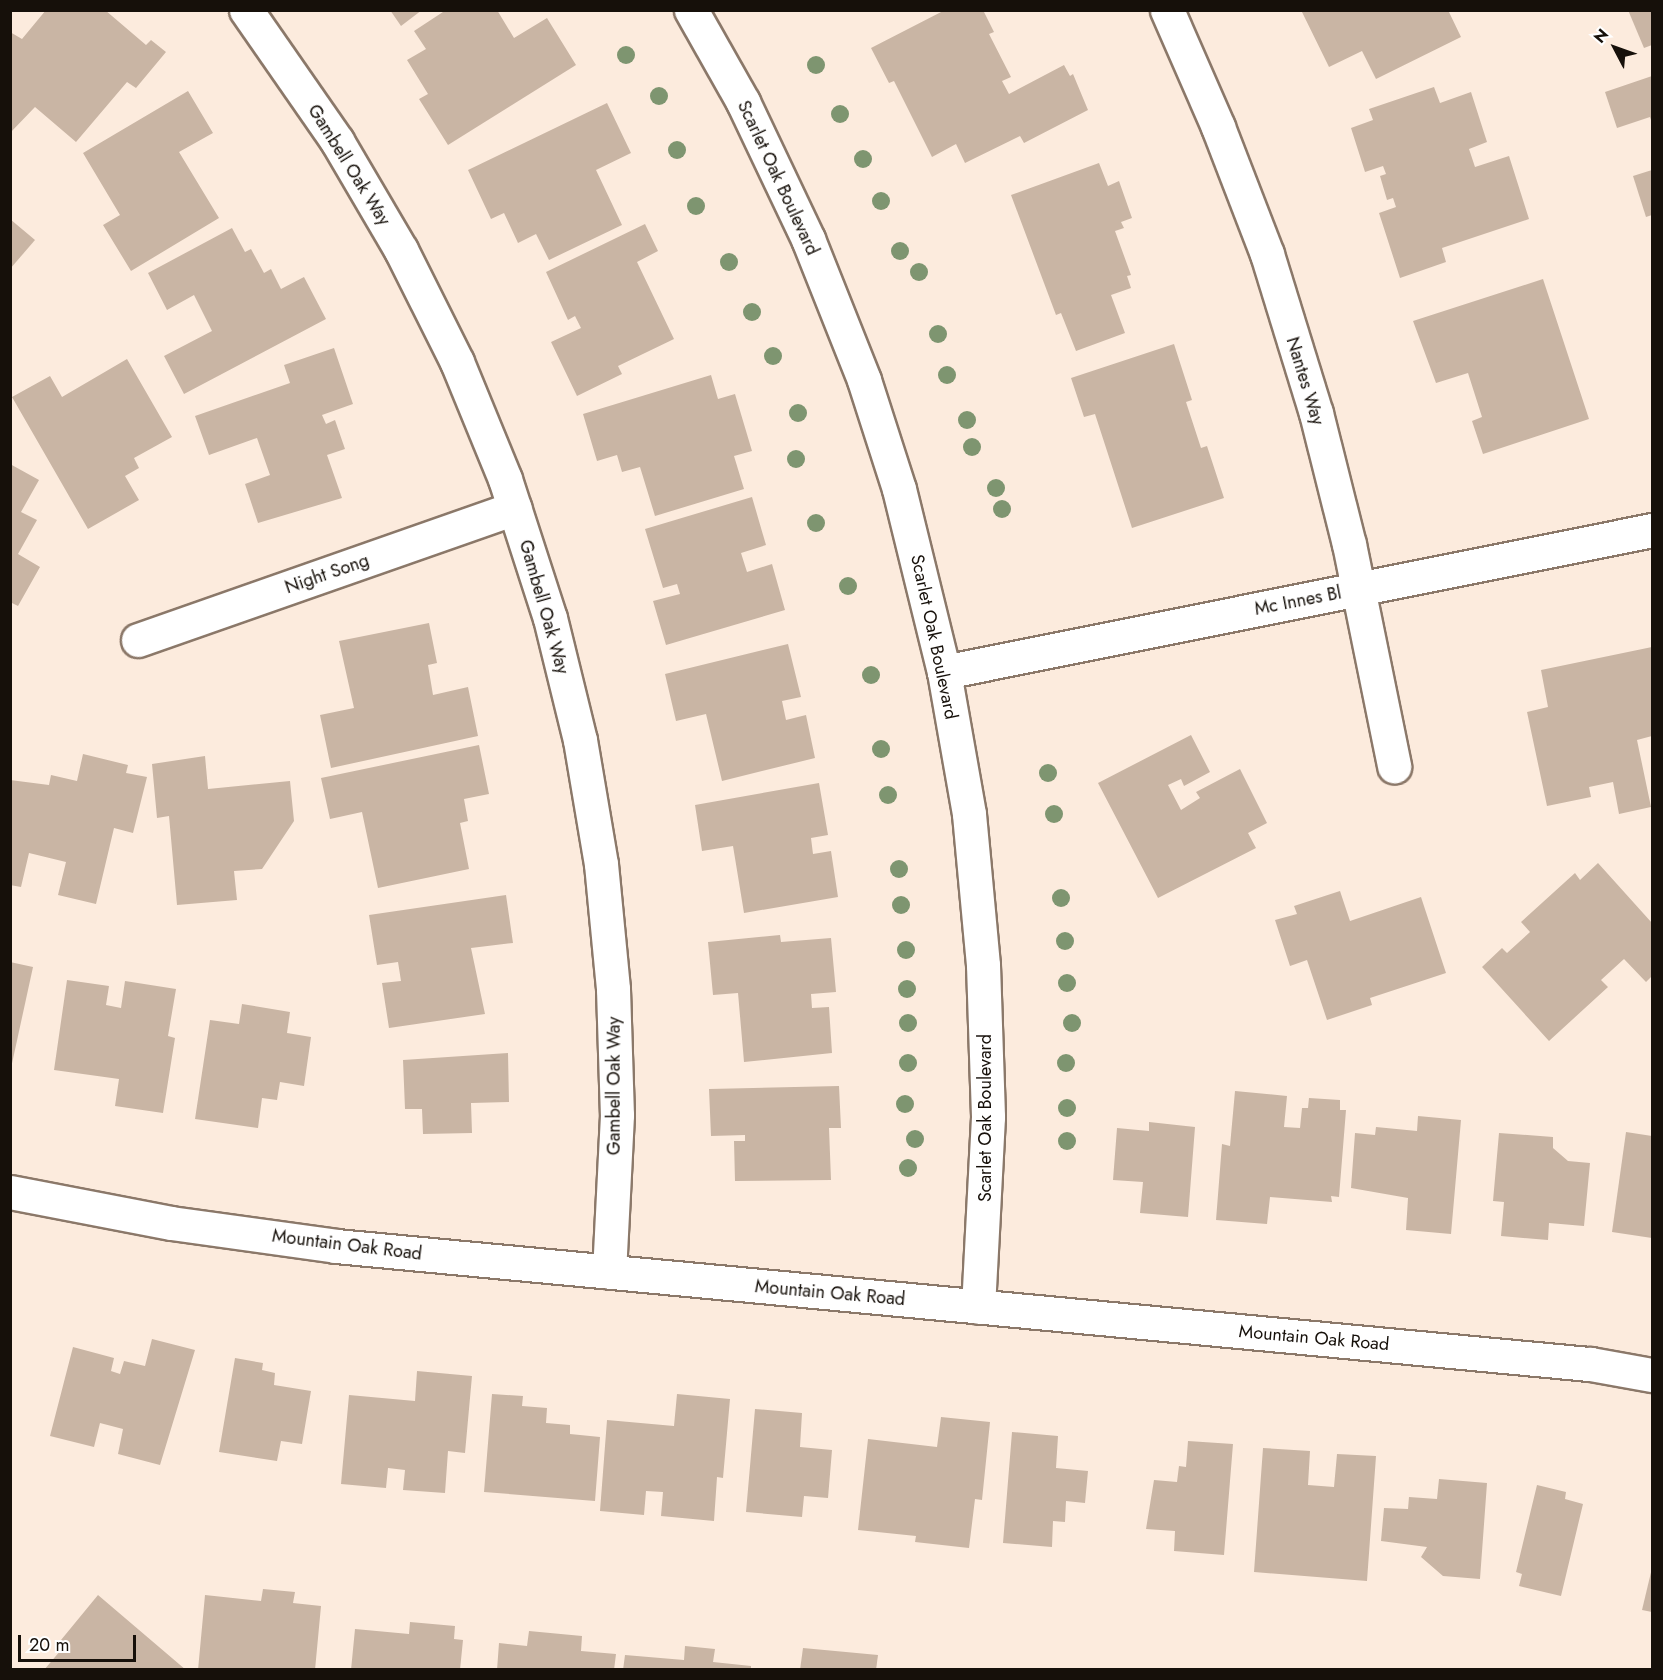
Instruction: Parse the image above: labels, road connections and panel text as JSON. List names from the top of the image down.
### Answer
{
  "streets": {
    "street": [
      "Gambell Oak Way",
      "Scarlet Oak Boulevard",
      "Nantes Way",
      "Night Song",
      "Mc Innes Bl",
      "Mountain Oak Road"
    ]
  },
  "crossings": [
    ["Gambell Oak Way", "Night Song"],
    ["Gambell Oak Way", "Mountain Oak Road"],
    ["Scarlet Oak Boulevard", "Mc Innes Bl"],
    ["Scarlet Oak Boulevard", "Mountain Oak Road"],
    ["Nantes Way", "Mc Innes Bl"]
  ],
  "scale_bar": "20 m",
  "north": "top left"
}
